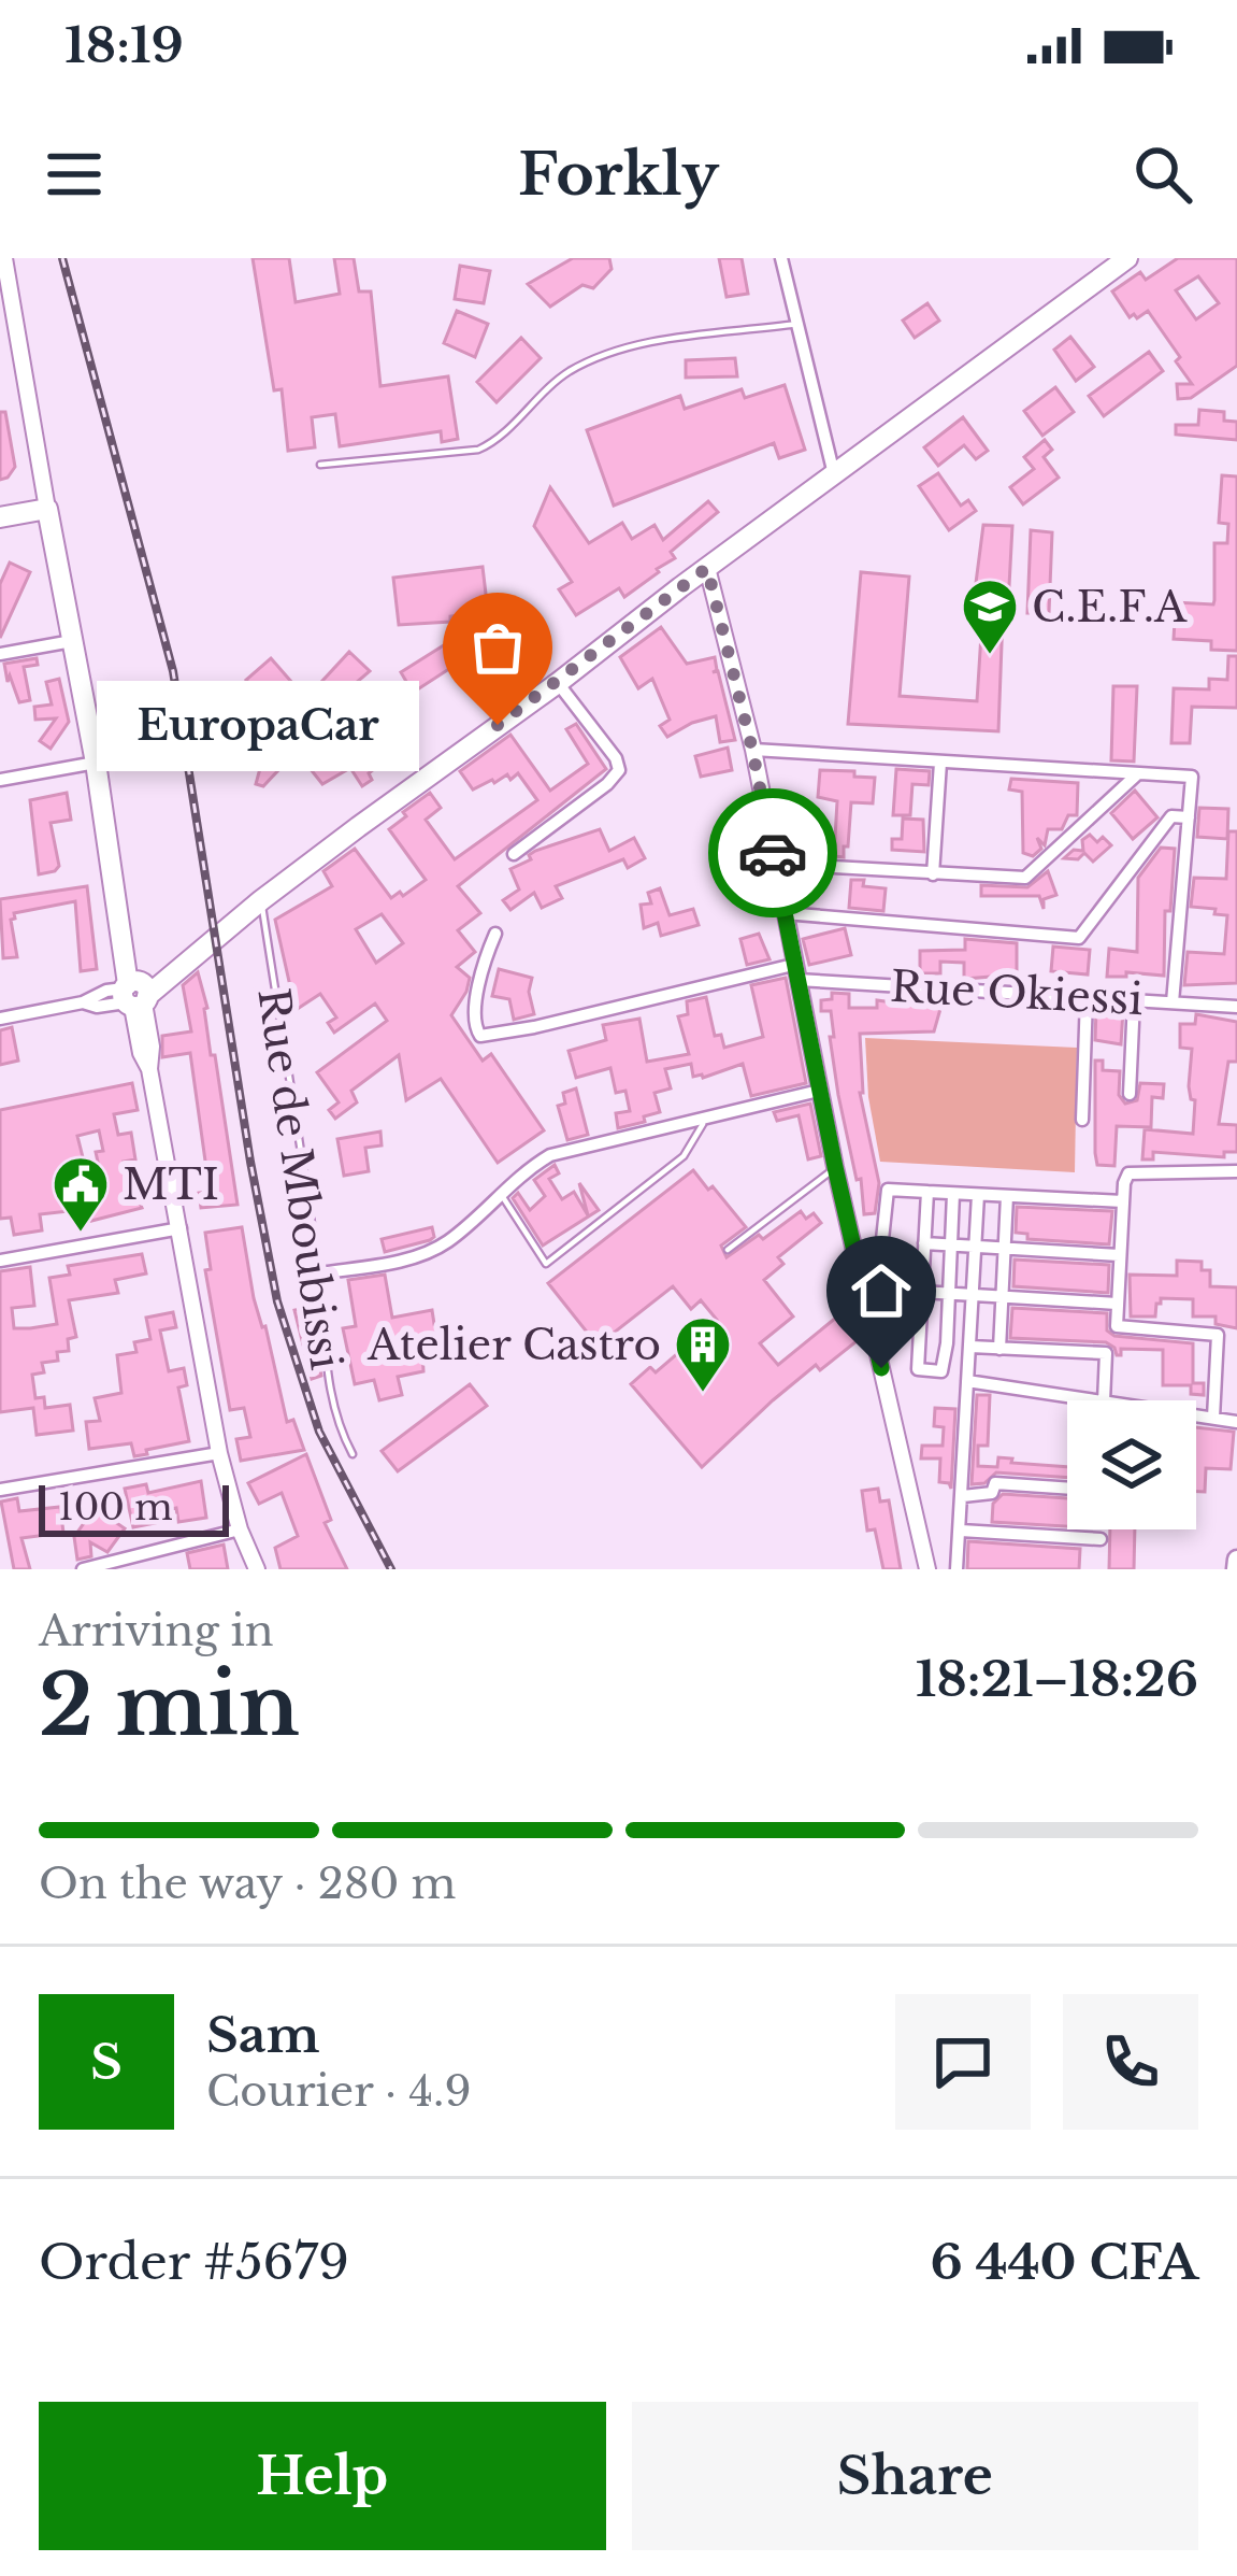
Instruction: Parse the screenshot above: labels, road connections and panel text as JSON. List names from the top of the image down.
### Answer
{
  "streets": {
    "street": ["Rue Okiessi"],
    "lane": ["Rue de Mboubissi"]
  },
  "places": {
    "school or university": ["C.E.F.A"],
    "other": ["EuropaCar"],
    "public building": ["MTI"],
    "building": ["Atelier Castro"]
  },
  "scale_bar": "100 m",
  "page": {
    "status": "18:19",
    "header": "Forkly",
    "bubble": "EuropaCar",
    "scale": "100 m",
    "heading": ["2 min", "Arriving in", "18:21–18:26"],
    "panel": [
      "Sam",
      "Courier · 4.9",
      "Order #5679",
      "6 440 CFA"
    ],
    "bar": "On the way · 280 m",
    "round": "S",
    "buttons": ["Help", "Share"]
  }
}
